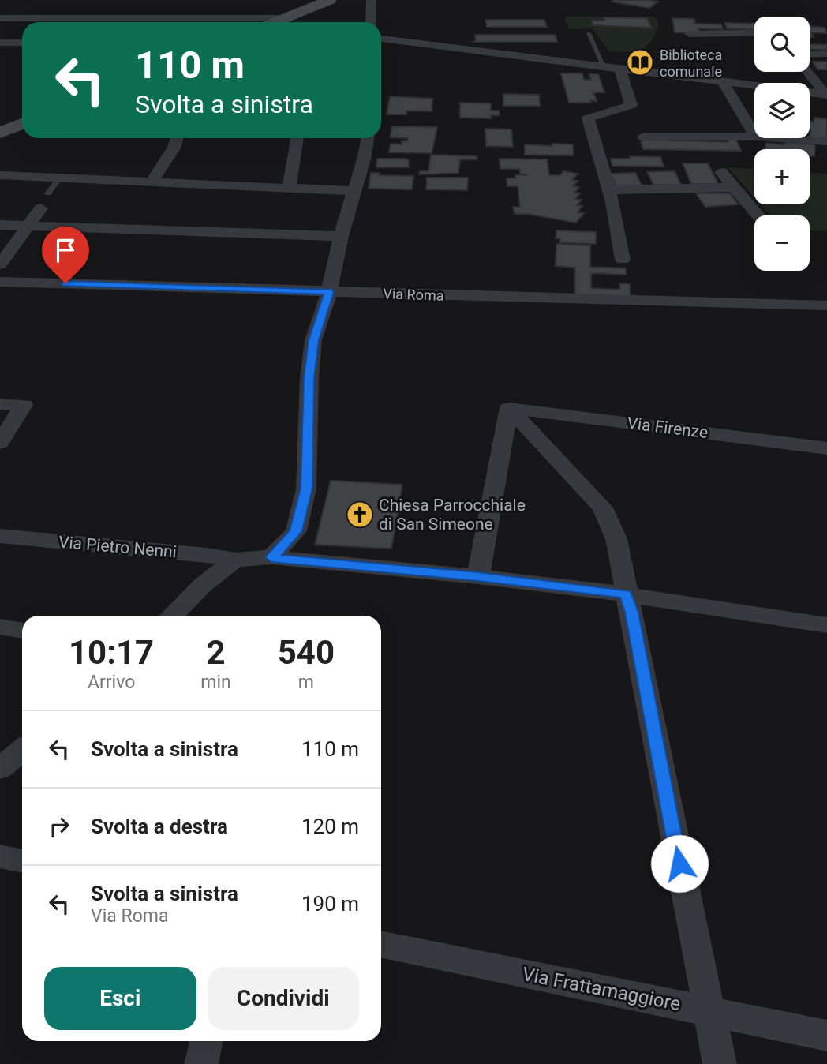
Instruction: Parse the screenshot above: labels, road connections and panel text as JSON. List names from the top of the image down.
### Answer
{
  "streets": {
    "street": [
      "Via Roma",
      "Via Firenze",
      "Via Pietro Nenni",
      "Via Frattamaggiore"
    ]
  },
  "places": {
    "library": ["Biblioteca comunale"],
    "church": ["Chiesa Parrocchiale di San Simeone"]
  },
  "page": {
    "map_buttons": ["+", "−"],
    "turn": ["110 m", "Svolta a sinistra"],
    "eta": [
      "10:17",
      "Arrivo",
      "2",
      "min",
      "540",
      "m"
    ],
    "list": [
      {
        "name": "Svolta a sinistra",
        "value": "110 m"
      },
      {
        "name": "Svolta a destra",
        "value": "120 m"
      },
      {
        "name": "Svolta a sinistra",
        "note": "Via Roma",
        "value": "190 m"
      }
    ],
    "buttons": ["Esci", "Condividi"]
  }
}
